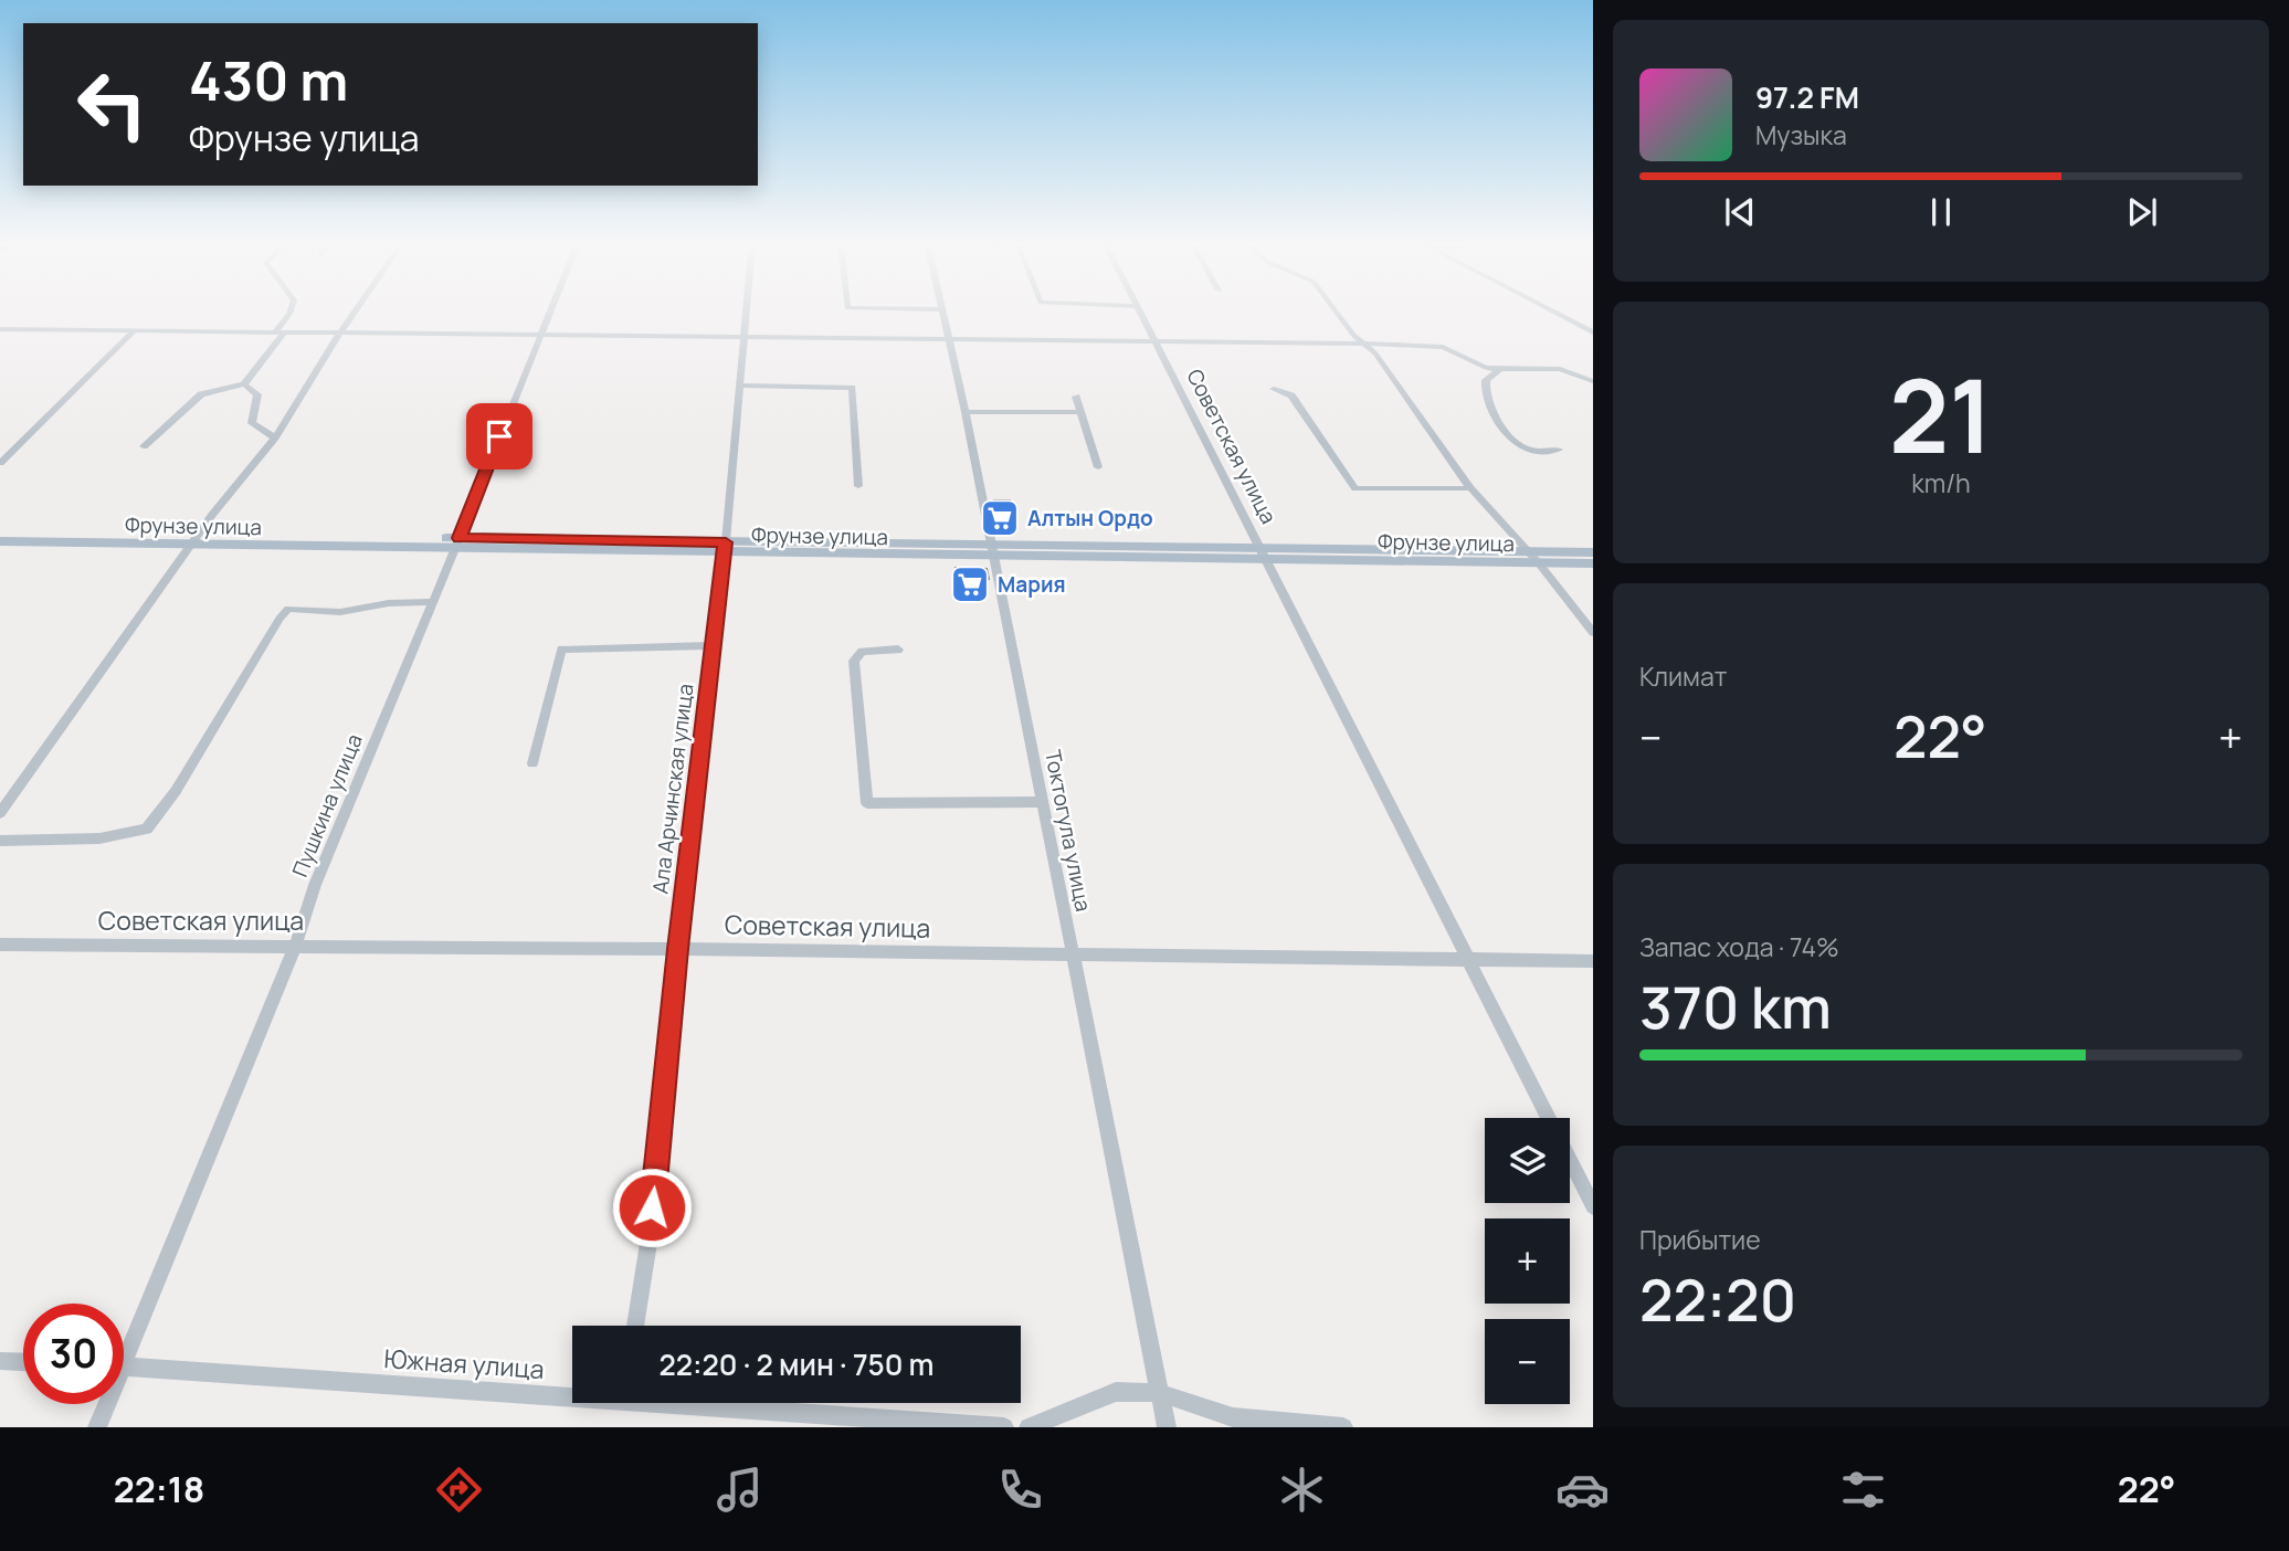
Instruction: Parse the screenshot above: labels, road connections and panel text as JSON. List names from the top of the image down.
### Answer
{
  "streets": {
    "main road": ["Фрунзе улица"],
    "street": [
      "Советская улица",
      "Ала Арчинская улица",
      "Пушкина улица",
      "Токтогула улица",
      "Южная улица"
    ]
  },
  "crossings": [
    ["Советская улица", "Фрунзе улица"],
    ["Советская улица", "Ала Арчинская улица"],
    ["Советская улица", "Пушкина улица"],
    ["Советская улица", "Токтогула улица"],
    ["Фрунзе улица", "Ала Арчинская улица"],
    ["Фрунзе улица", "Пушкина улица"],
    ["Фрунзе улица", "Токтогула улица"]
  ],
  "places": {
    "supermarket": ["Алтын Ордо", "Мария"]
  },
  "page": {
    "turn": ["430 m", "Фрунзе улица"],
    "song": ["97.2 FM", "Музыка"],
    "tile": [
      ["21", "km/h"],
      "Климат",
      ["Запас хода · 74%", "370 km"],
      ["Прибытие", "22:20"]
    ],
    "heat": ["−", "22°", "+"],
    "map_buttons": ["+", "−"],
    "limit": "30",
    "trip": "22:20 · 2 мин · 750 m",
    "tabs": ["22:18", "22°"]
  }
}
